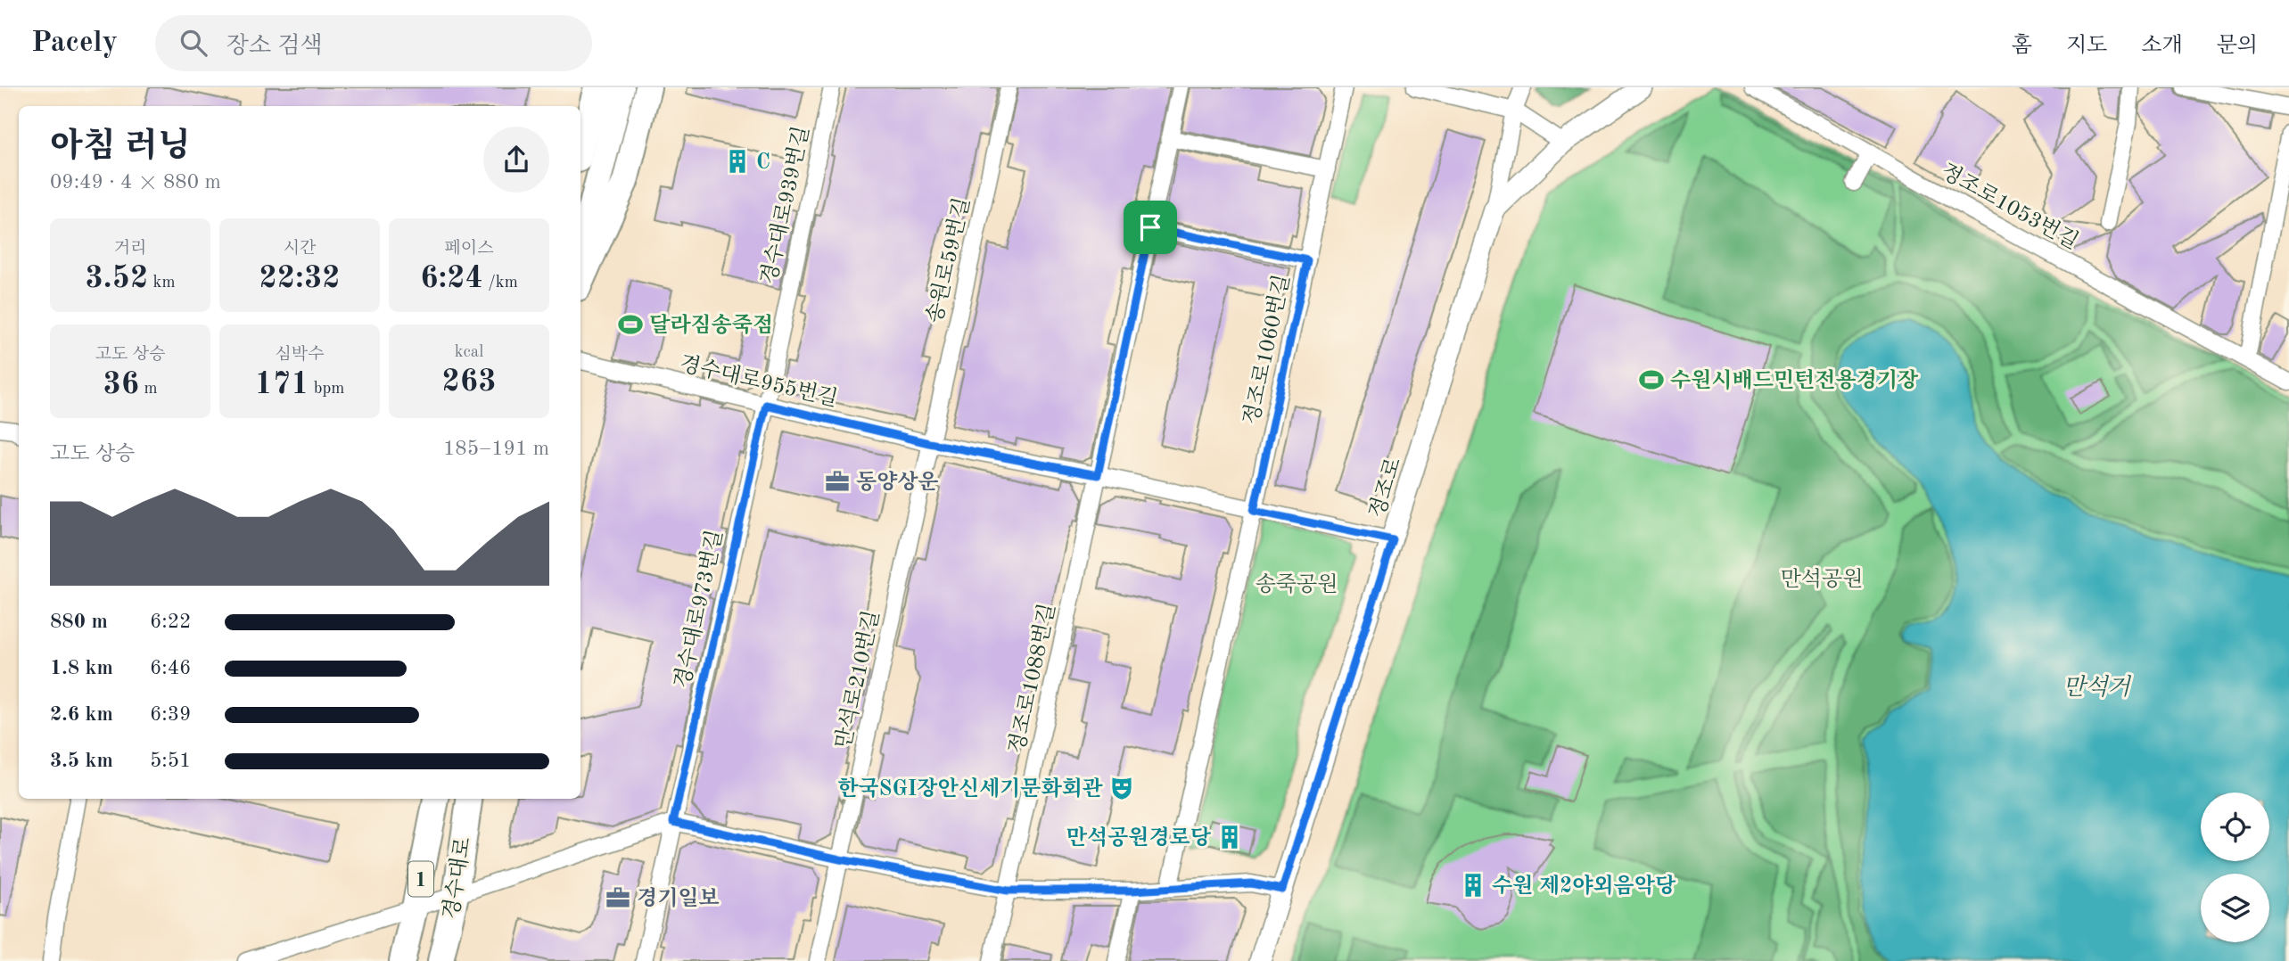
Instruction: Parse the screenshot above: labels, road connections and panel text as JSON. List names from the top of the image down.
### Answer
{
  "streets": {
    "main road": ["경수대로", "1"],
    "street": [
      "경수대로939번길",
      "정조로1053번길",
      "송원로59번길",
      "정조로1060번길",
      "경수대로955번길",
      "정조로",
      "경수대로973번길",
      "정조로1088번길",
      "만석로210번길"
    ]
  },
  "crossings": [
    ["경수대로939번길", "경수대로955번길"],
    ["경수대로939번길", "경수대로973번길"],
    ["송원로59번길", "경수대로955번길"],
    ["송원로59번길", "만석로210번길"],
    ["정조로1060번길", "경수대로955번길"],
    ["경수대로955번길", "정조로"],
    ["경수대로955번길", "경수대로973번길"],
    ["경수대로955번길", "정조로1088번길"],
    ["경수대로955번길", "만석로210번길"]
  ],
  "water": ["만석거"],
  "parks": ["만석공원", "송죽공원"],
  "places": {
    "building": ["C", "만석공원경로당", "수원 제2야외음악당"],
    "sports": ["달라짐송죽점", "수원시배드민턴전용경기장"],
    "office": ["동양상운", "경기일보"],
    "theatre": ["한국SGI장안신세기문화회관"]
  },
  "page": {
    "header": "Pacely",
    "search": "장소 검색",
    "nav": [
      "홈",
      "지도",
      "소개",
      "문의"
    ],
    "heading": ["아침 러닝", "09:49 · 4 × 880 m"],
    "stats": [
      ["거리", "3.52 km"],
      ["시간", "22:32"],
      ["페이스", "6:24 /km"],
      ["고도 상승", "36 m"],
      ["심박수", "171 bpm"],
      ["kcal", "263"]
    ],
    "chart": ["고도 상승", "185–191 m"],
    "list": [
      {
        "name": "880 m",
        "note": "6:22"
      },
      {
        "name": "1.8 km",
        "note": "6:46"
      },
      {
        "name": "2.6 km",
        "note": "6:39"
      },
      {
        "name": "3.5 km",
        "note": "5:51"
      }
    ]
  }
}
